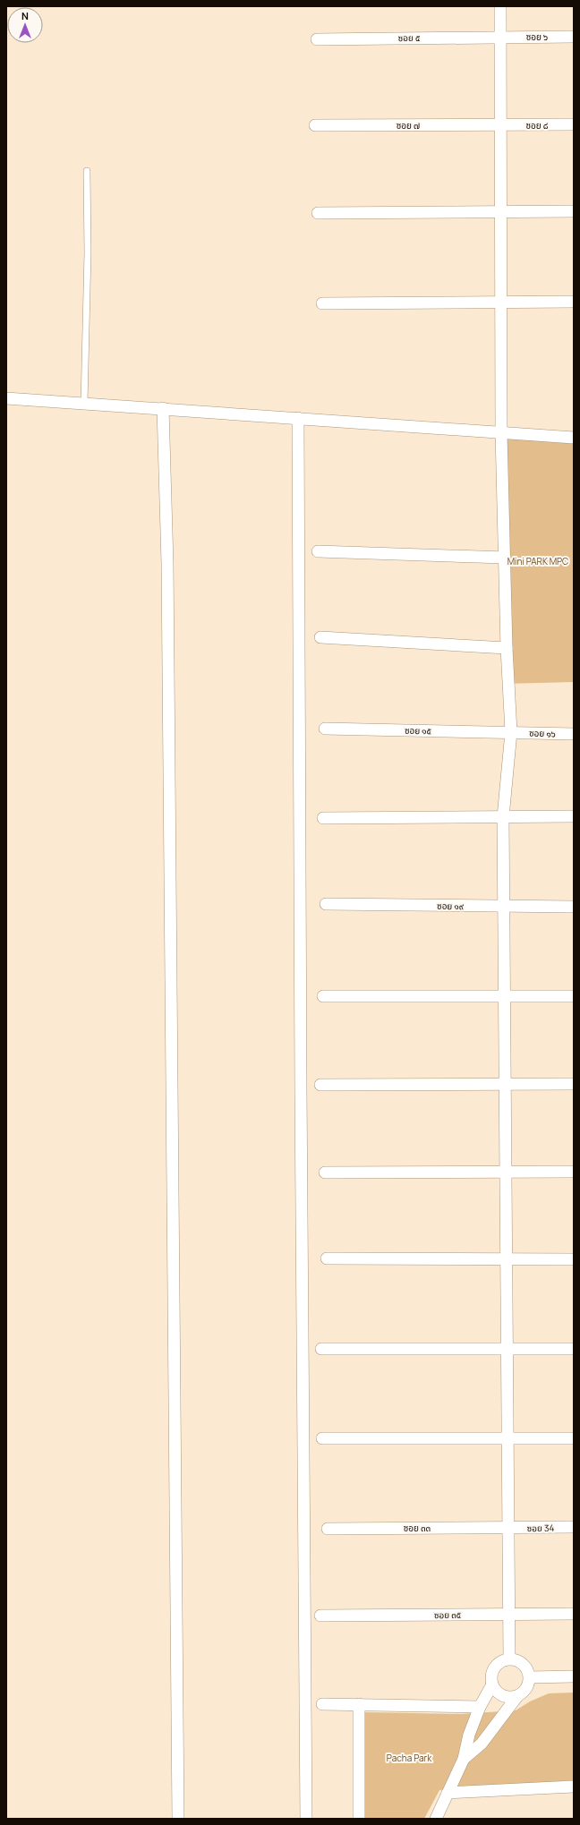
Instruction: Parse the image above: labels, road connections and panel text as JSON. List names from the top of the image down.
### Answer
{
  "streets": {
    "street": [
      "ซอย ๖",
      "ซอย ๕",
      "ซอย ๗",
      "ซอย ๘",
      "ซอย ๑๕",
      "ซอย ๑๖",
      "ซอย ๑๙",
      "ซอย ๓๓",
      "ซอย 34",
      "ซอย ๓๕"
    ]
  },
  "crossings": [
    ["ซอย ๖", "ซอย ๕"],
    ["ซอย ๗", "ซอย ๘"],
    ["ซอย ๑๕", "ซอย ๑๖"],
    ["ซอย ๓๓", "ซอย 34"]
  ],
  "parks": ["Mini PARK MPC", "Pacha Park"],
  "north": "top"
}
